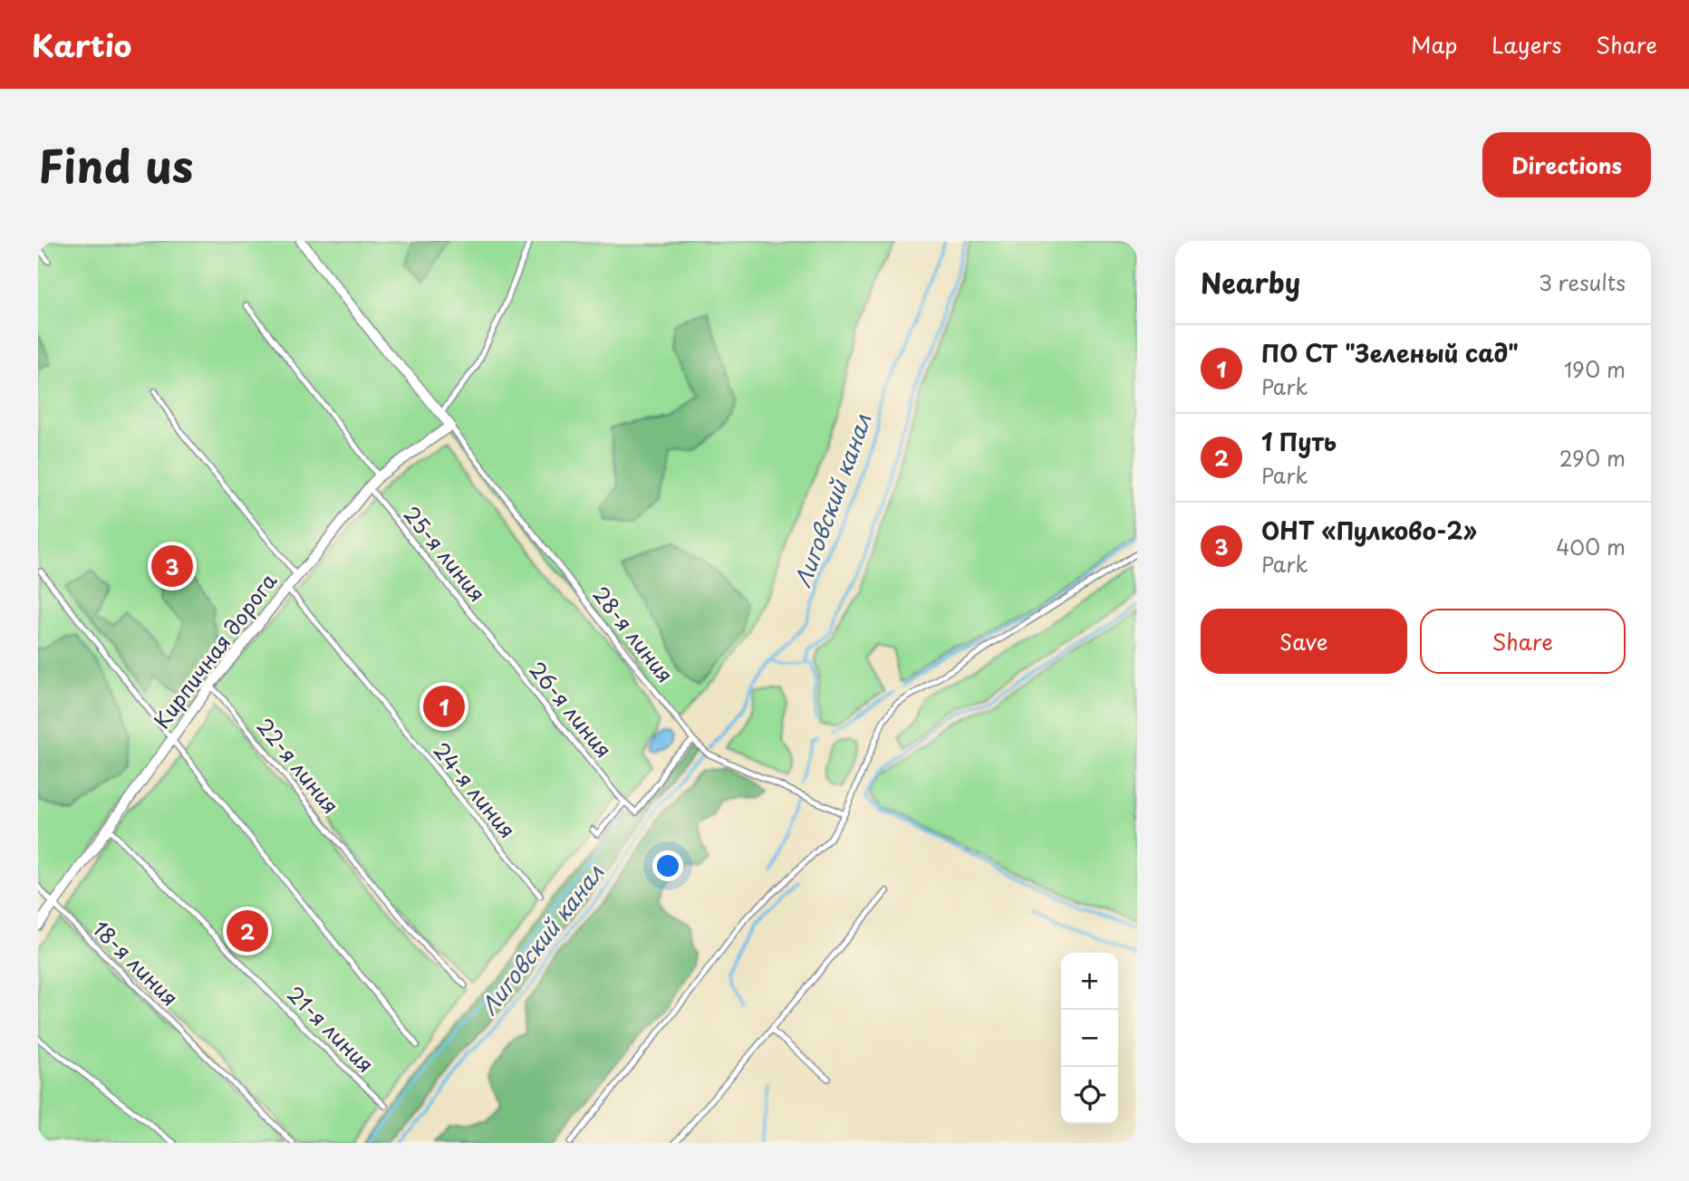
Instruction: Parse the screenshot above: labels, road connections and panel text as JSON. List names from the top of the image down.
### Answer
{
  "streets": {
    "street": ["Кирпичная дорога"],
    "lane": [
      "25-я линия",
      "28-я линия",
      "26-я линия",
      "22-я линия",
      "24-я линия",
      "18-я линия",
      "21-я линия"
    ]
  },
  "crossings": [
    ["25-я линия", "Кирпичная дорога"],
    ["25-я линия", "26-я линия"],
    ["28-я линия", "Кирпичная дорога"],
    ["Кирпичная дорога", "22-я линия"],
    ["Кирпичная дорога", "24-я линия"],
    ["Кирпичная дорога", "18-я линия"],
    ["Кирпичная дорога", "21-я линия"]
  ],
  "water": ["Лиговский канал"],
  "page": {
    "header": "Kartio",
    "nav": ["Map", "Layers", "Share"],
    "title": "Find us",
    "buttons": [
      "Directions",
      ["Save", "Share"]
    ],
    "heading": ["Nearby", "3 results"],
    "list": [
      {
        "mark": "1",
        "name": "ПО СТ \"Зеленый сад\"",
        "note": "Park",
        "value": "190 m"
      },
      {
        "mark": "2",
        "name": "1 Путь",
        "note": "Park",
        "value": "290 m"
      },
      {
        "mark": "3",
        "name": "ОНТ «Пулково-2»",
        "note": "Park",
        "value": "400 m"
      }
    ],
    "pins": ["3", "1", "2"],
    "map_buttons": ["+", "−"]
  }
}
